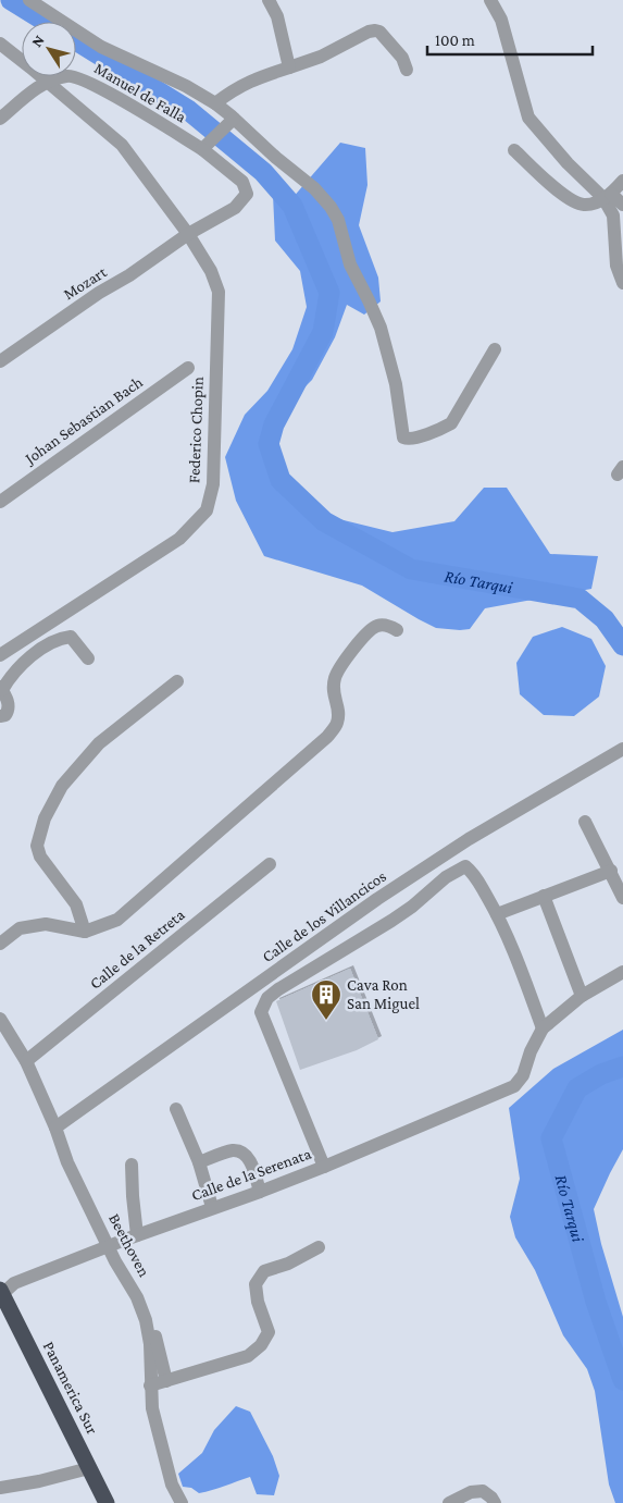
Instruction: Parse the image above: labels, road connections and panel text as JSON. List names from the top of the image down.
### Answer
{
  "streets": {
    "highway": ["Panamerica Sur"],
    "street": [
      "Manuel de Falla",
      "Mozart",
      "Johan Sebastian Bach",
      "Federico Chopin",
      "Calle de los Villancicos",
      "Calle de la Retreta",
      "Calle de la Serenata",
      "Beethoven"
    ]
  },
  "crossings": [
    ["Manuel de Falla", "Mozart"],
    ["Manuel de Falla", "Federico Chopin"],
    ["Mozart", "Federico Chopin"],
    ["Calle de los Villancicos", "Beethoven"],
    ["Calle de la Retreta", "Beethoven"],
    ["Calle de la Serenata", "Beethoven"],
    ["Calle de la Serenata", "Panamerica Sur"]
  ],
  "water": ["Río Tarqui"],
  "places": {
    "building": ["Cava Ron San Miguel"]
  },
  "scale_bar": "100 m",
  "north": "top left"
}
